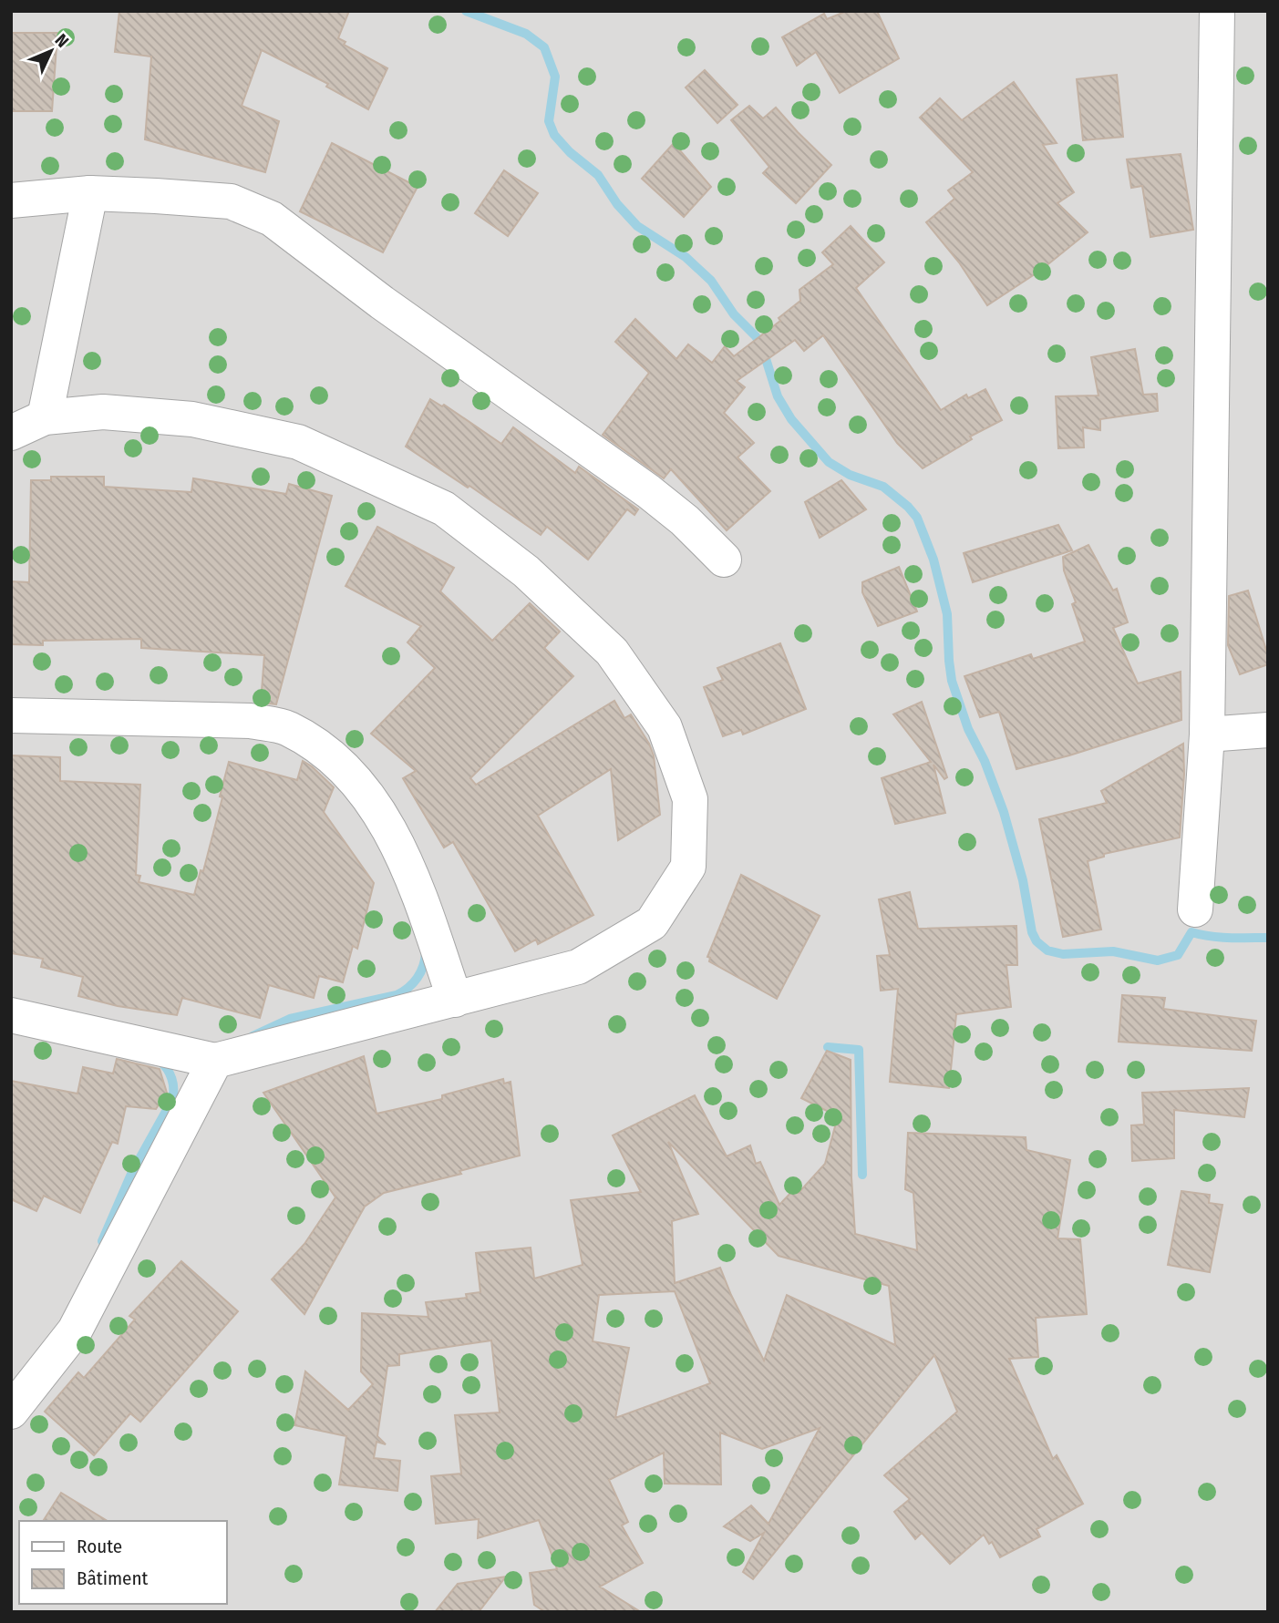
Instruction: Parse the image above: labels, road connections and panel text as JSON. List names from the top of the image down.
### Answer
{
  "legend": ["Route", "Bâtiment"],
  "north": "top right"
}
